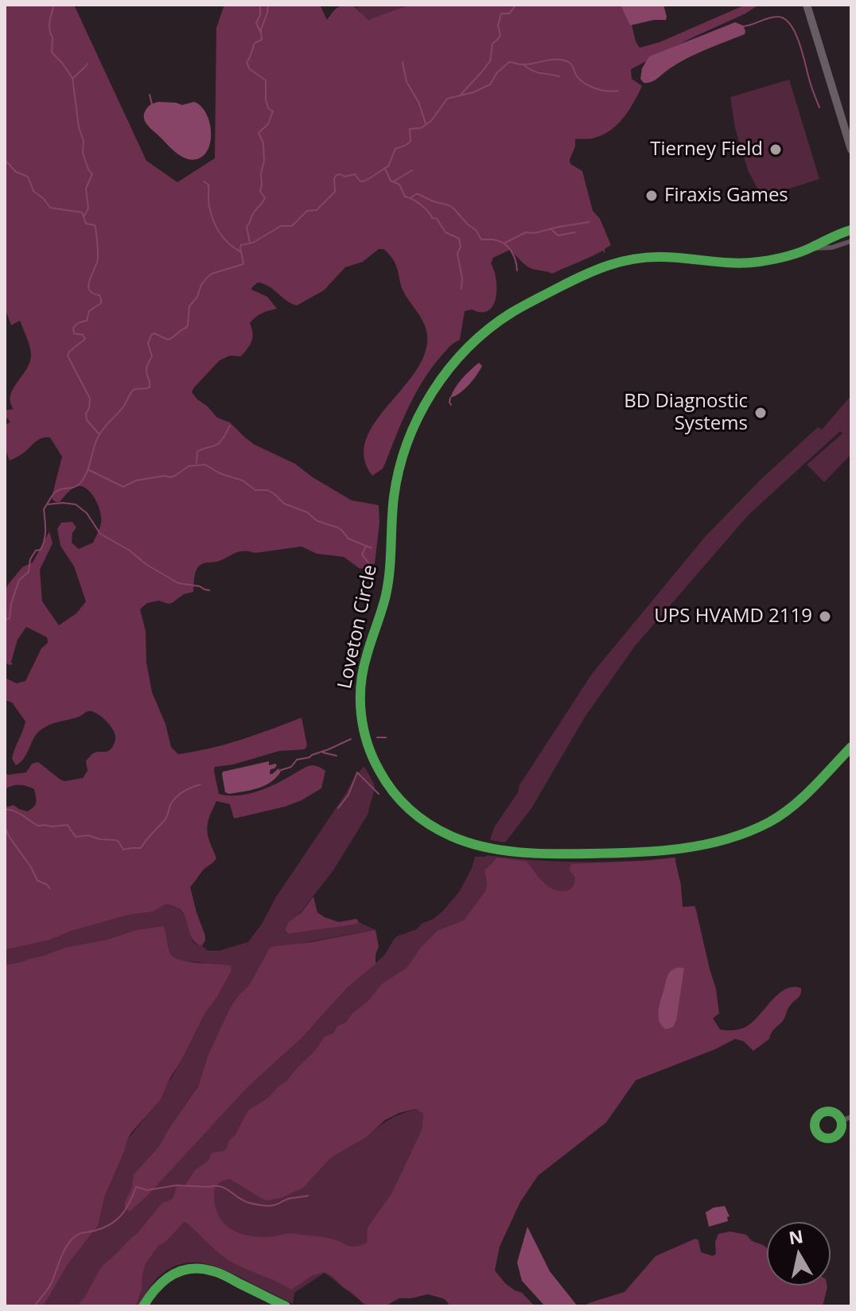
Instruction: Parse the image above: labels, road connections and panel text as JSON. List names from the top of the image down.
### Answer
{
  "streets": {
    "street": ["Loveton Circle"]
  },
  "places": [
    "Tierney Field",
    "Firaxis Games",
    "BD Diagnostic Systems",
    "UPS HVAMD 2119"
  ],
  "north": "top"
}
